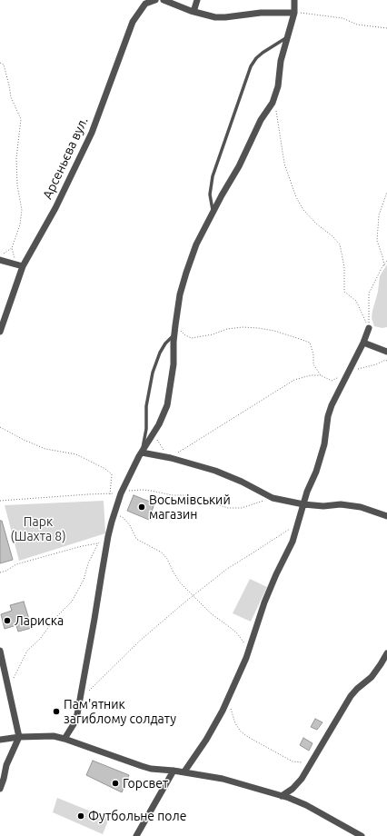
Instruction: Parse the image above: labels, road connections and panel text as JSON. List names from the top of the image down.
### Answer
{
  "streets": {
    "street": ["Арсеньєва вул."]
  },
  "parks": ["Парк (Шахта 8)"],
  "places": [
    "Восьмівський магазин",
    "Лариска",
    "Пам'ятник загиблому солдату",
    "Горсвет",
    "Футбольне поле"
  ]
}
